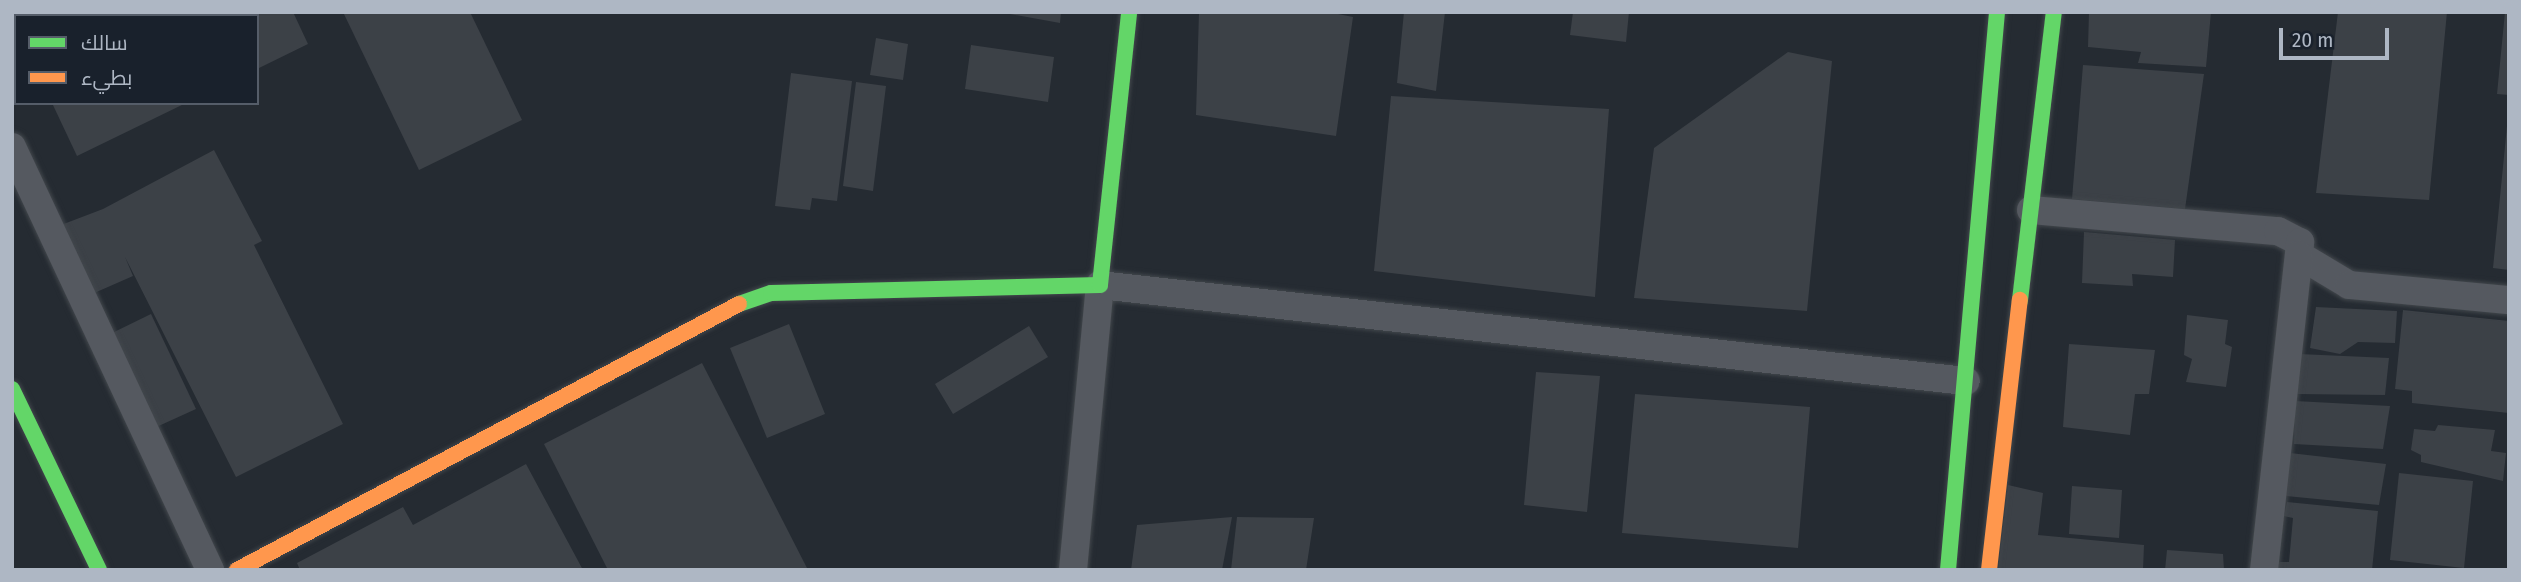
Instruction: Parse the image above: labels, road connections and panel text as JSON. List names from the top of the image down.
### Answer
{
  "legend": ["سالك", "بطيء"],
  "scale_bar": "20 m"
}
